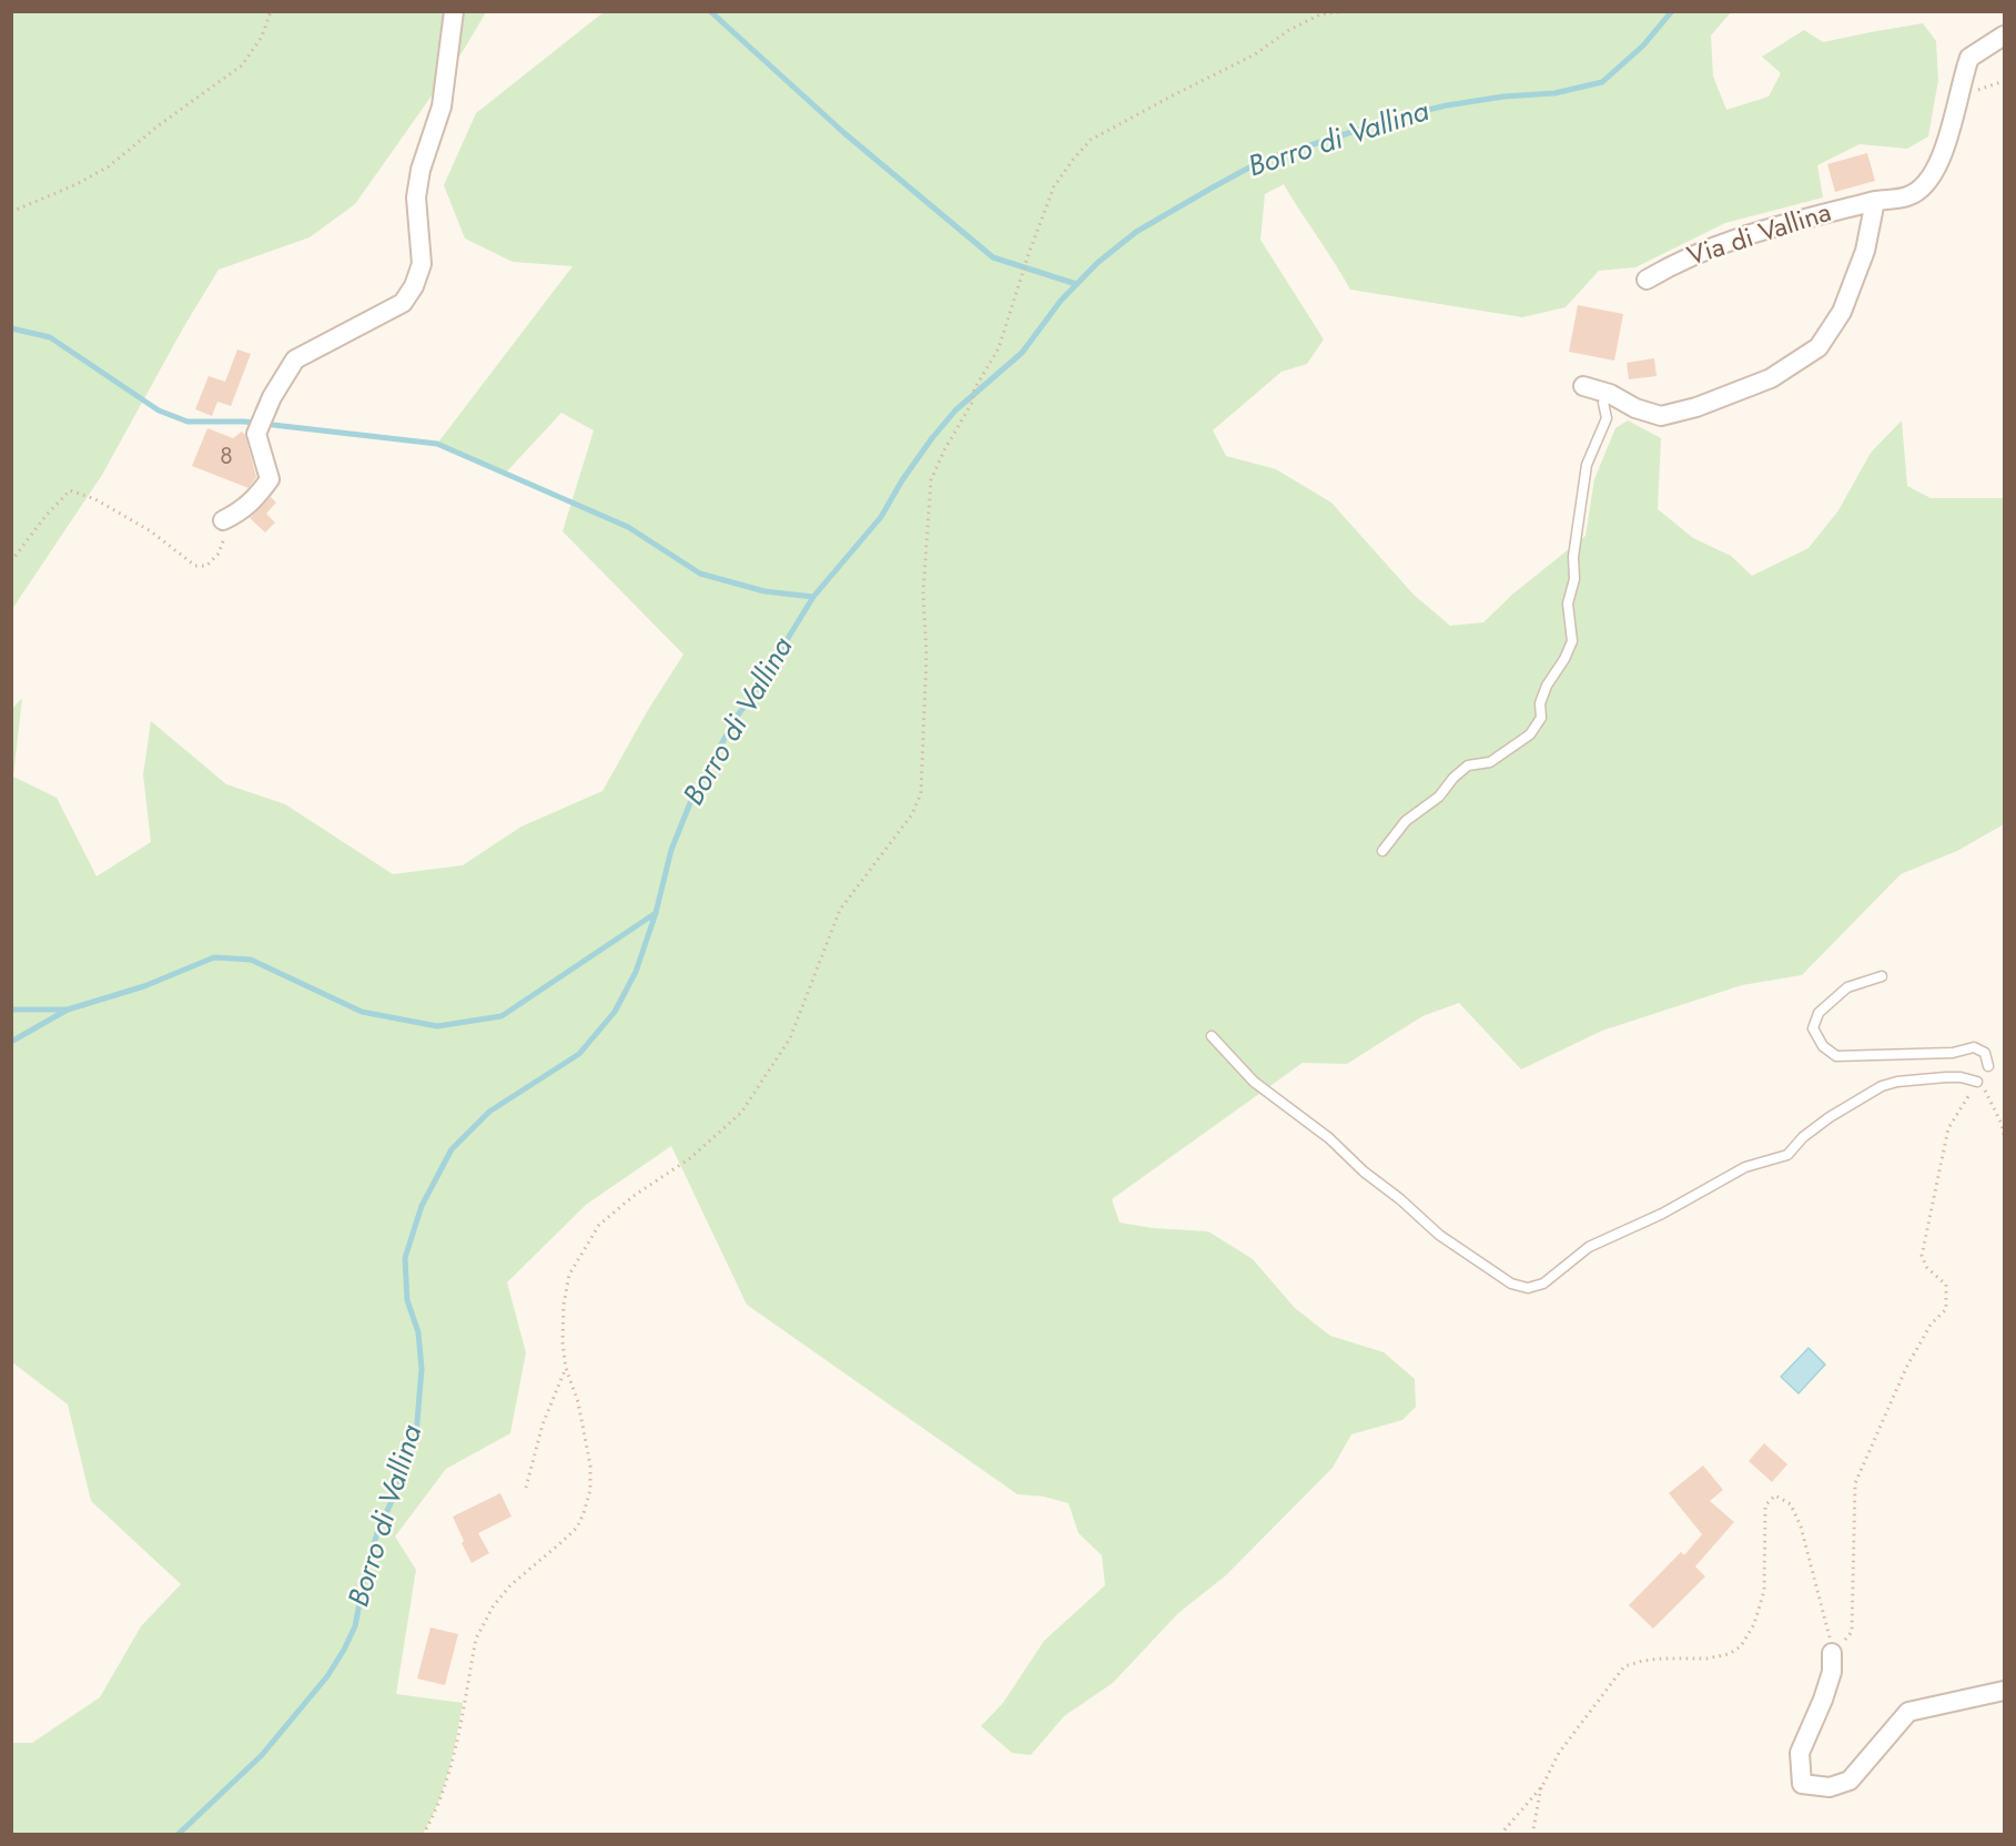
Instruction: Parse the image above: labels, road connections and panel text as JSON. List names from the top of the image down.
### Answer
{
  "streets": {
    "street": ["Via di Vallina"]
  },
  "water": ["Borro di Vallina"],
  "house_numbers": ["8"]
}
